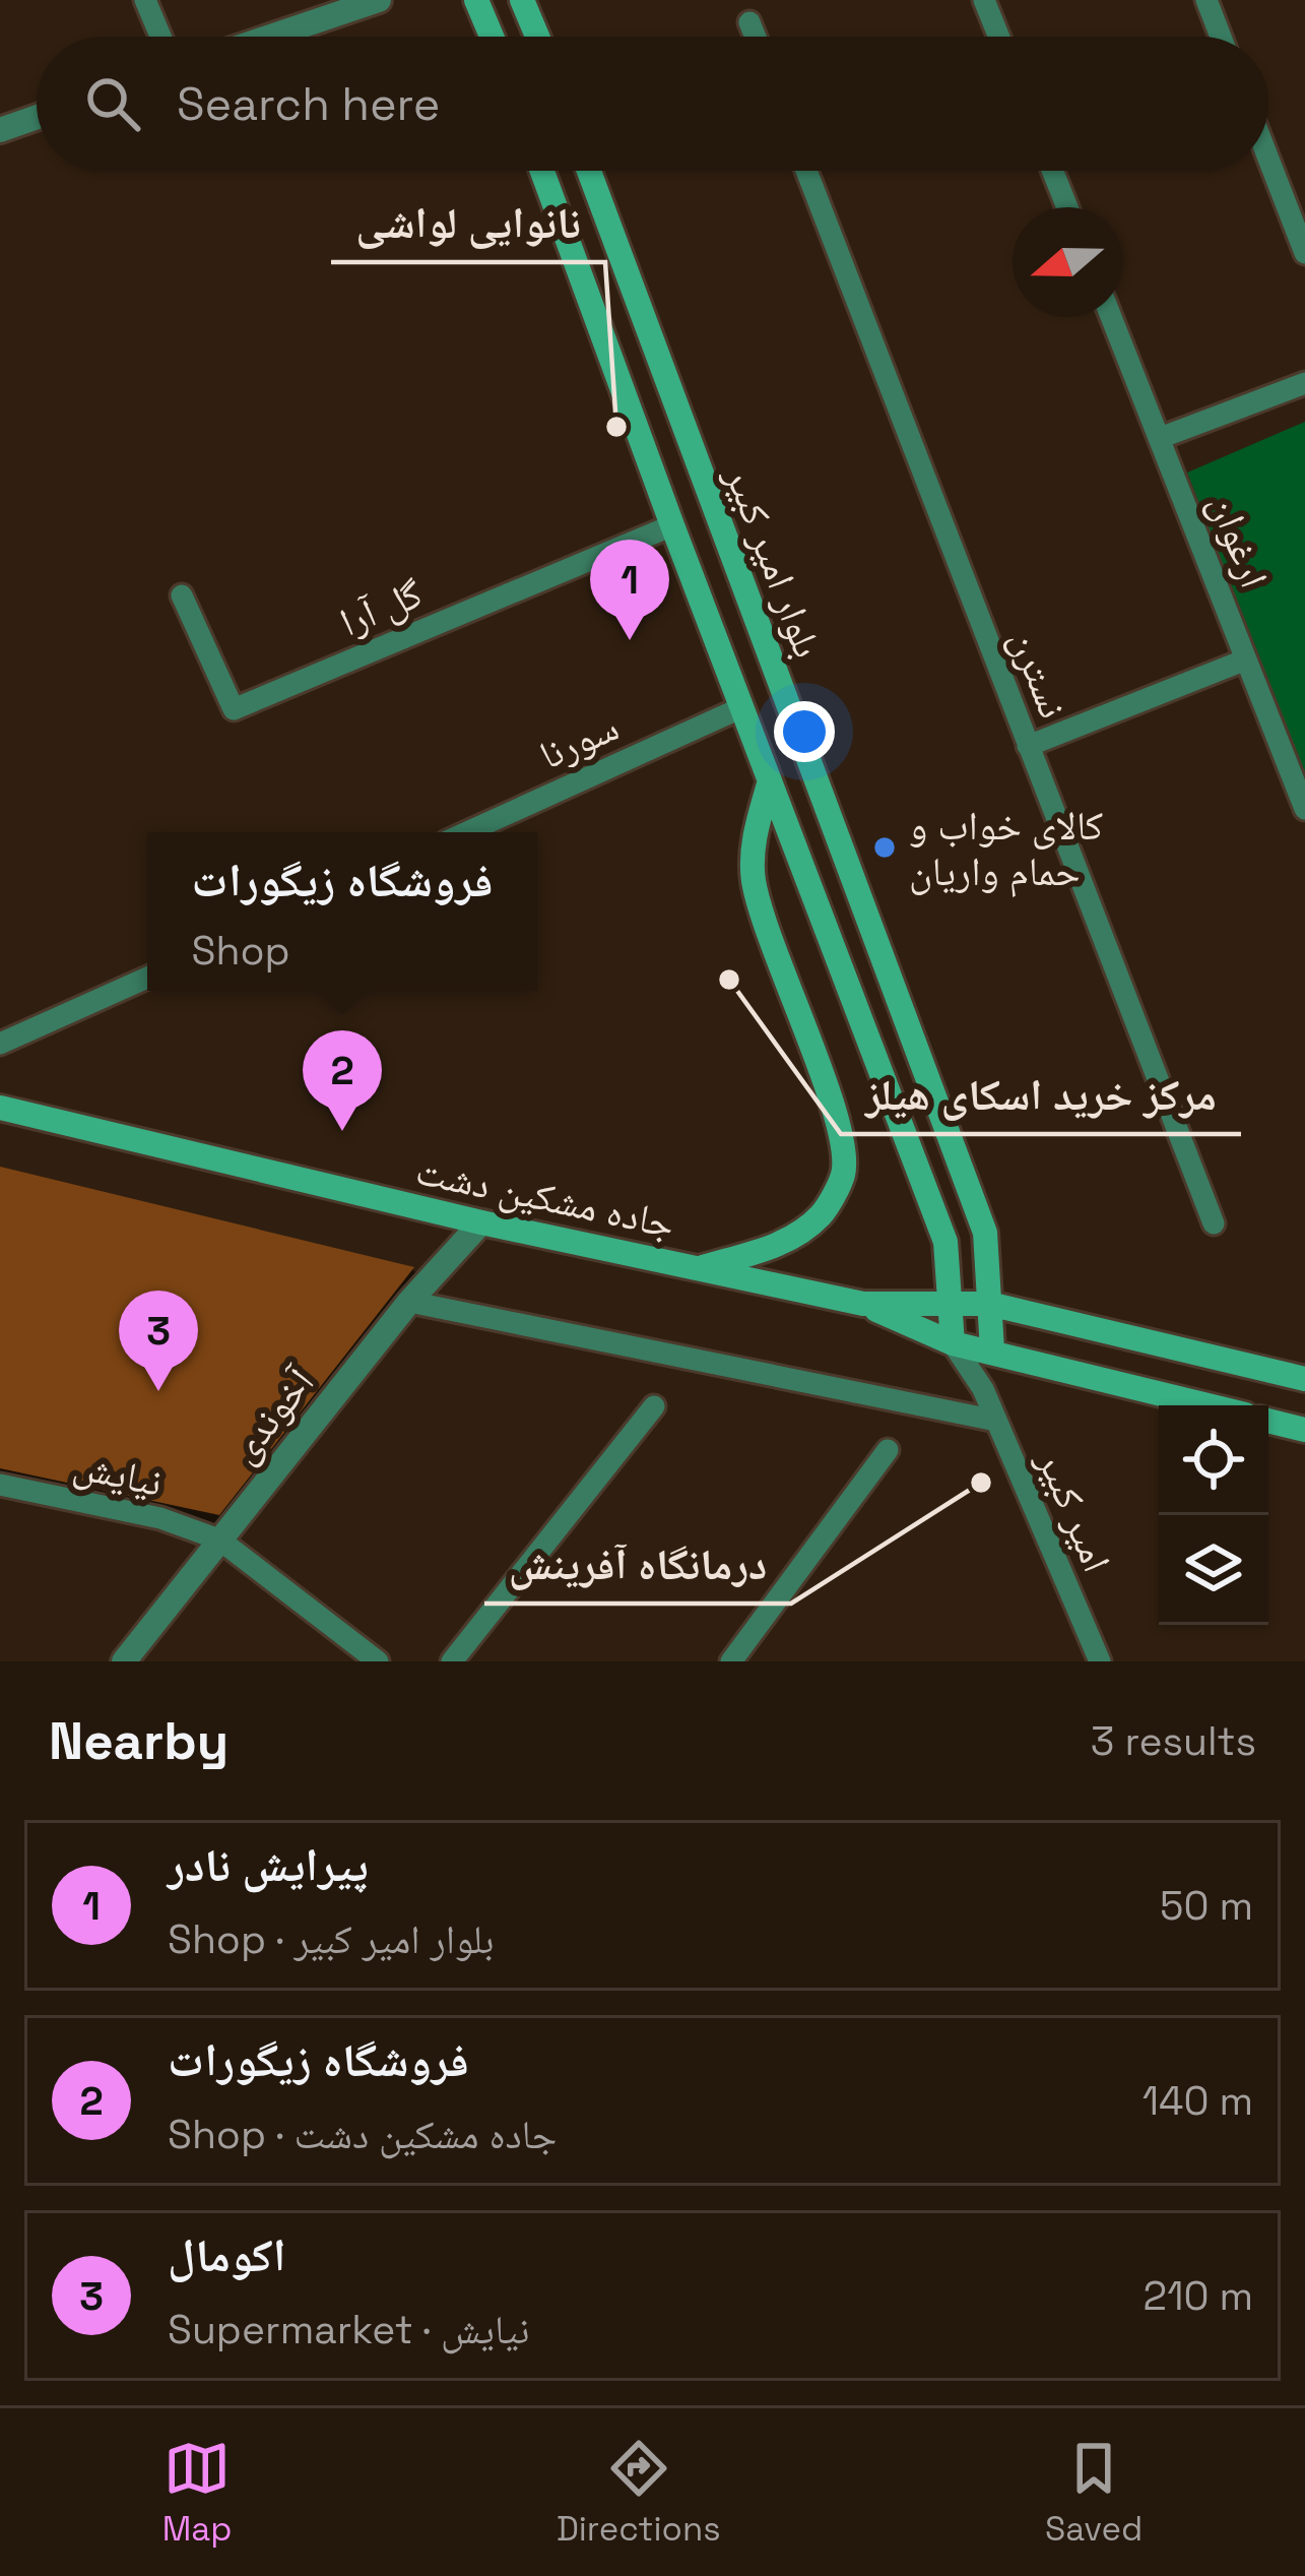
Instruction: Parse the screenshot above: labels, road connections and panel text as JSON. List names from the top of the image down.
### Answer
{
  "streets": {
    "main road": ["بلوار امیر کبیر", "جاده مشکین دشت"],
    "street": [
      "ارغوان",
      "گل آرا",
      "نسترن",
      "سورنا",
      "آخوندی",
      "نیایش",
      "امیر کبیر"
    ]
  },
  "crossings": [
    ["بلوار امیر کبیر", "گل آرا"],
    ["بلوار امیر کبیر", "سورنا"],
    ["بلوار امیر کبیر", "جاده مشکین دشت"],
    ["بلوار امیر کبیر", "امیر کبیر"],
    ["جاده مشکین دشت", "آخوندی"],
    ["جاده مشکین دشت", "امیر کبیر"],
    ["آخوندی", "نیایش"]
  ],
  "places": [
    "نانوایی لواشی",
    "کالای خواب و حمام واریان",
    "مرکز خرید اسکای هیلز",
    "درمانگاه آفرینش"
  ],
  "north": "left",
  "page": {
    "search": "Search here",
    "pins": ["1", "2", "3"],
    "popup": ["فروشگاه زیگورات", "Shop"],
    "heading": ["Nearby", "3 results"],
    "list": [
      {
        "mark": "1",
        "name": "پیرایش نادر",
        "note": "Shop · بلوار امیر کبیر",
        "value": "50 m"
      },
      {
        "mark": "2",
        "name": "فروشگاه زیگورات",
        "note": "Shop · جاده مشکین دشت",
        "value": "140 m"
      },
      {
        "mark": "3",
        "name": "اکومال",
        "note": "Supermarket · نیایش",
        "value": "210 m"
      }
    ],
    "nav": ["Map", "Directions", "Saved"]
  }
}
